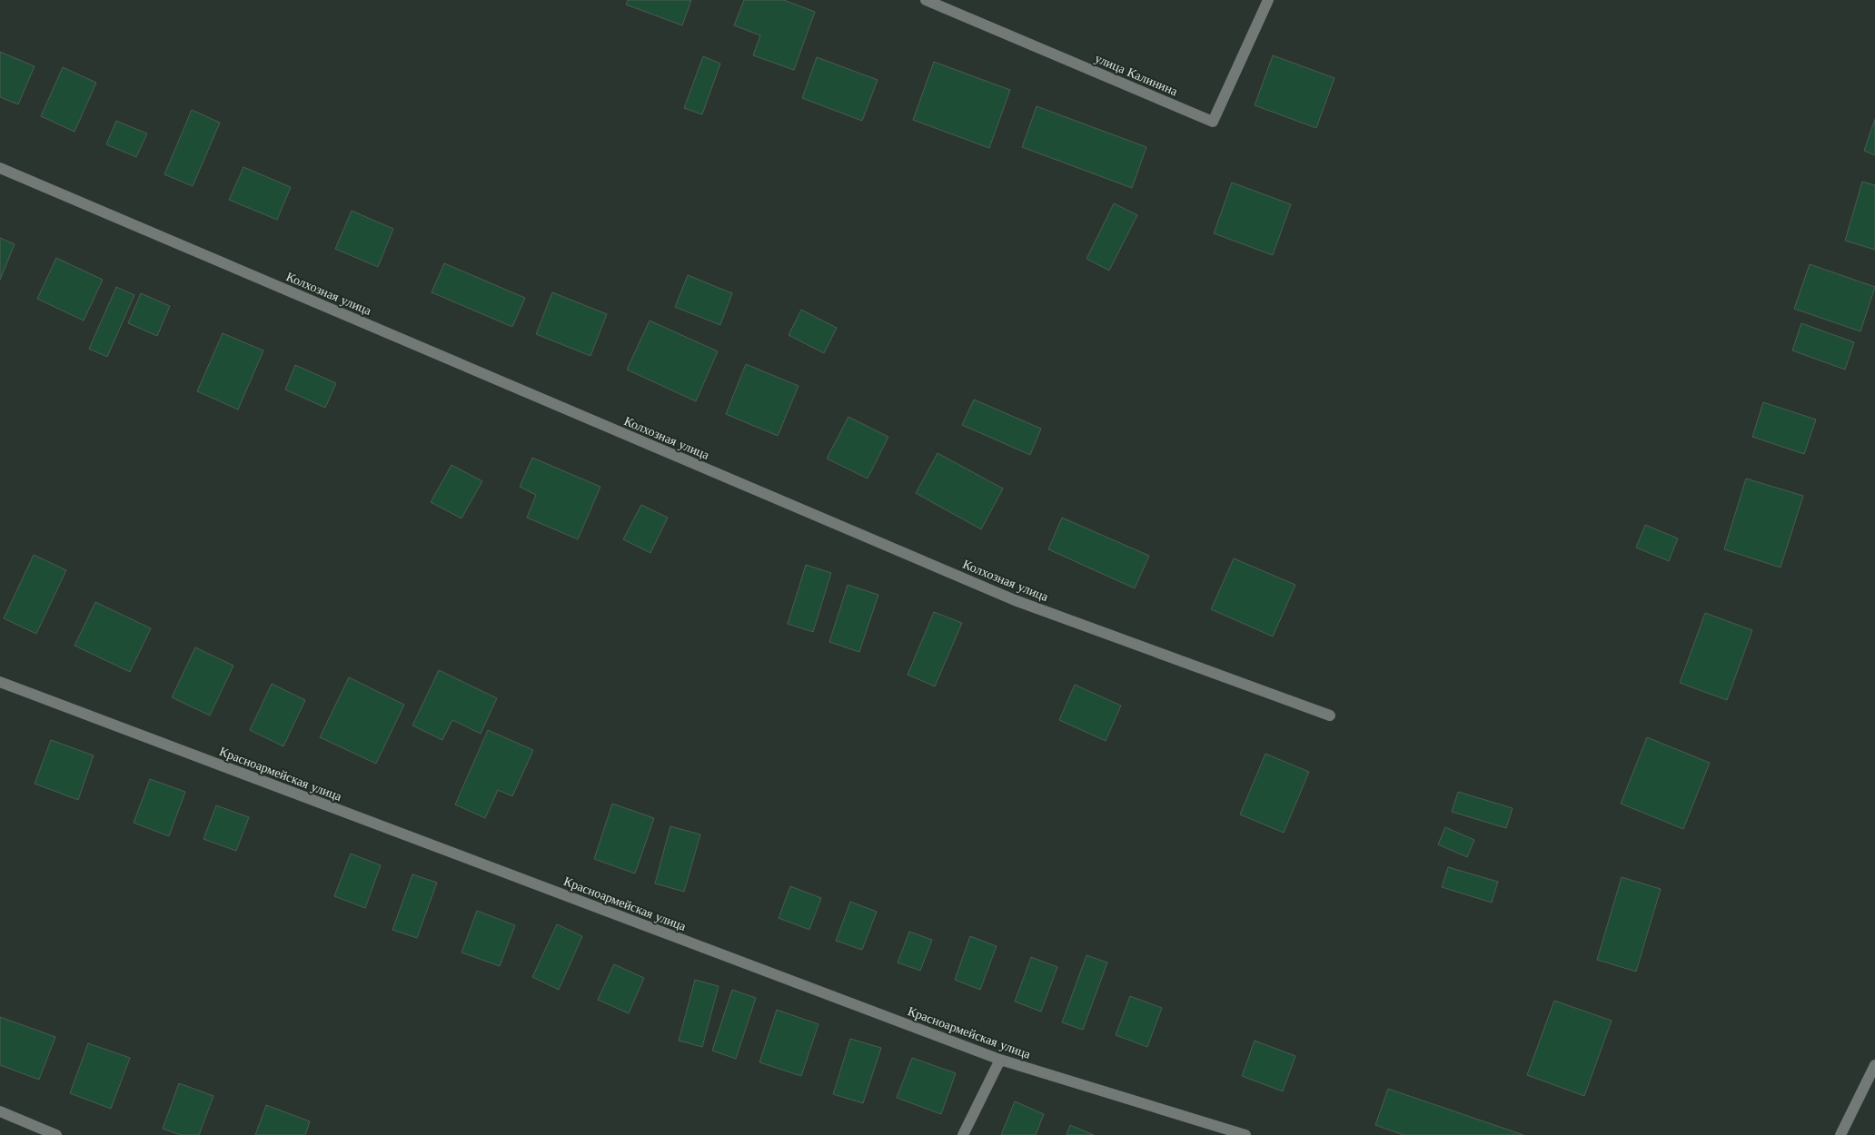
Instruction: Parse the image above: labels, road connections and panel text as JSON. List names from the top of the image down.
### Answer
{
  "streets": {
    "street": ["улица Калинина", "Колхозная улица", "Красноармейская улица"]
  }
}
